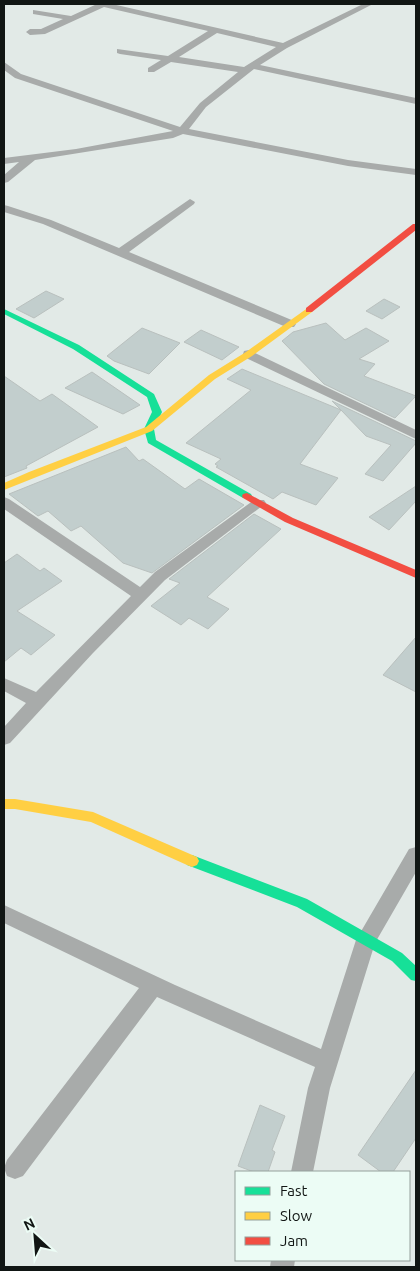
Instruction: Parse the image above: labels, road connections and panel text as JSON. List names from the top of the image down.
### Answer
{
  "legend": ["Fast", "Slow", "Jam"],
  "north": "top left"
}
